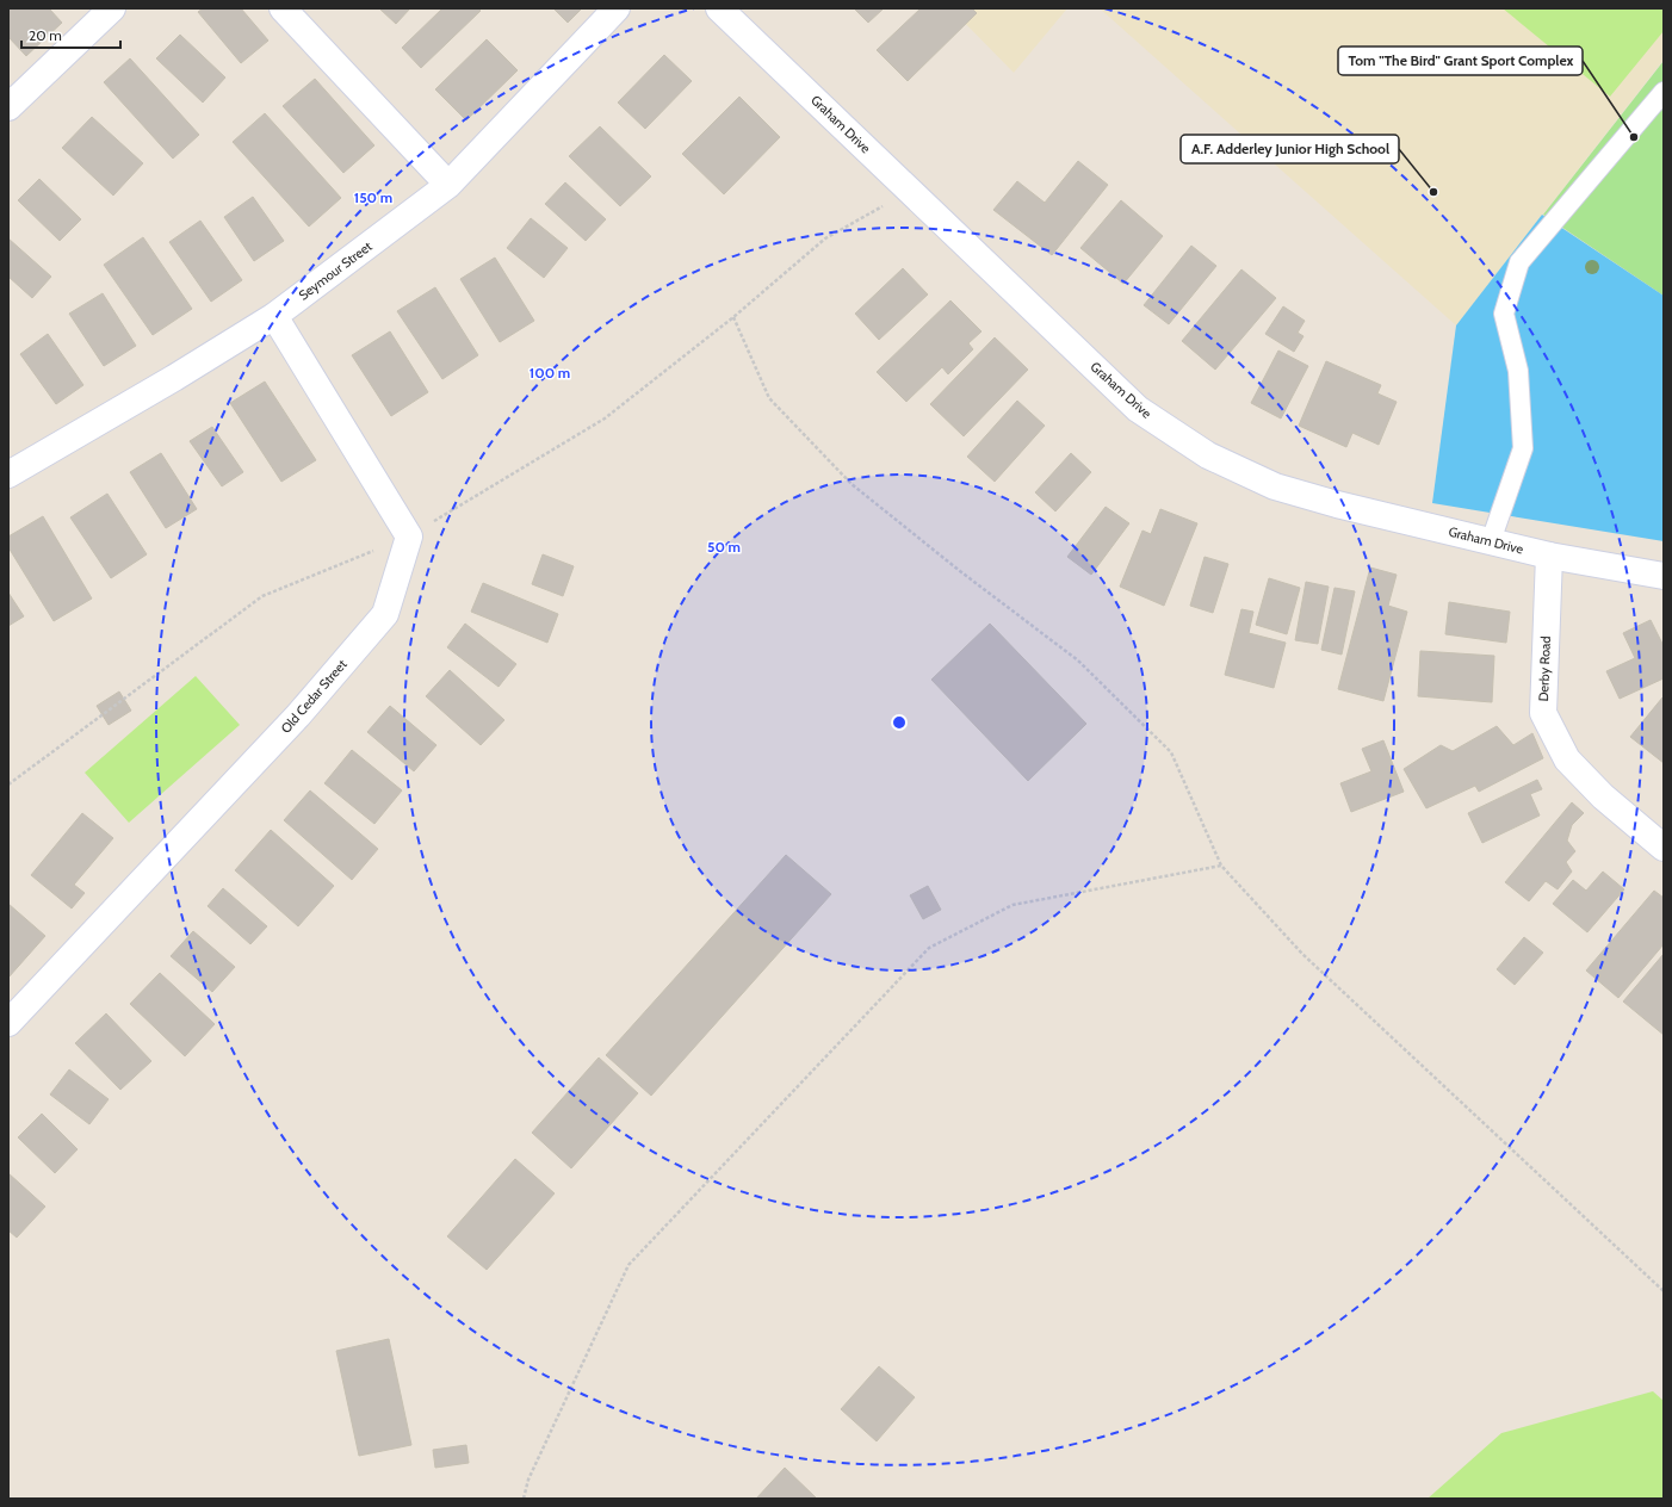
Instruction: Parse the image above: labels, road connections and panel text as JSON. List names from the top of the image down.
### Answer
{
  "streets": {
    "street": [
      "Graham Drive",
      "Seymour Street",
      "Derby Road",
      "Old Cedar Street"
    ]
  },
  "crossings": [
    ["Graham Drive", "Derby Road"],
    ["Seymour Street", "Old Cedar Street"]
  ],
  "places": ["Tom \"The Bird\" Grant Sport Complex", "A.F. Adderley Junior High School"],
  "scale_bar": "20 m",
  "rings": ["150 m", "100 m", "50 m"]
}
